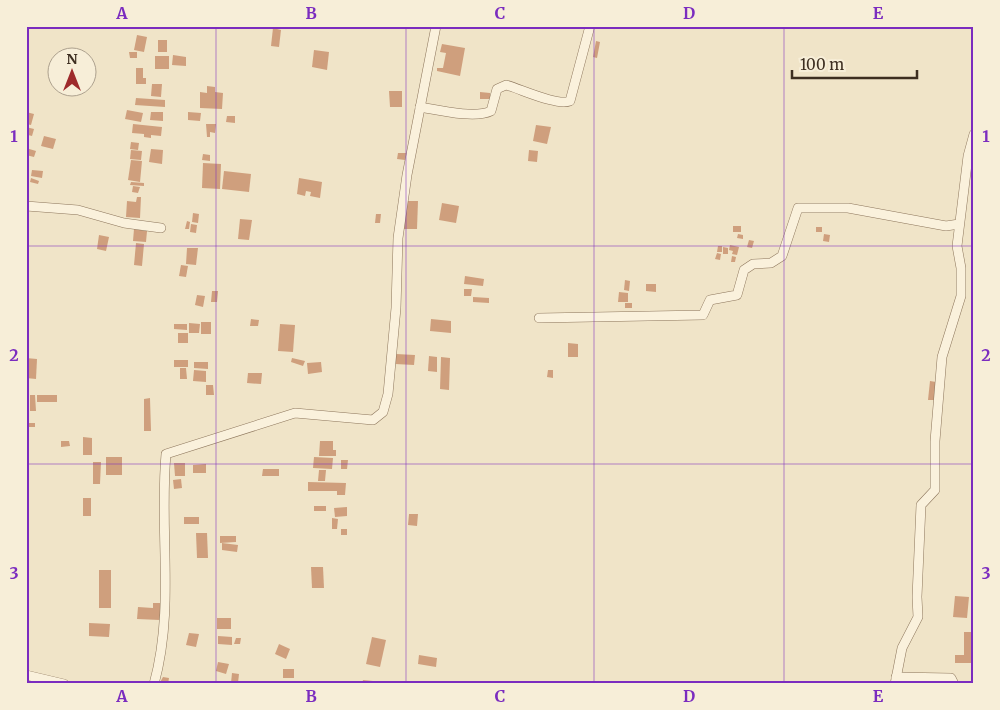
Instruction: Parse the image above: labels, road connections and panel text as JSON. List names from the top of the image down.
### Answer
{
  "scale_bar": "100 m",
  "north": "top",
  "grid": {
    "columns": [
      "A",
      "B",
      "C",
      "D",
      "E"
    ],
    "rows": ["1", "2", "3"]
  }
}
